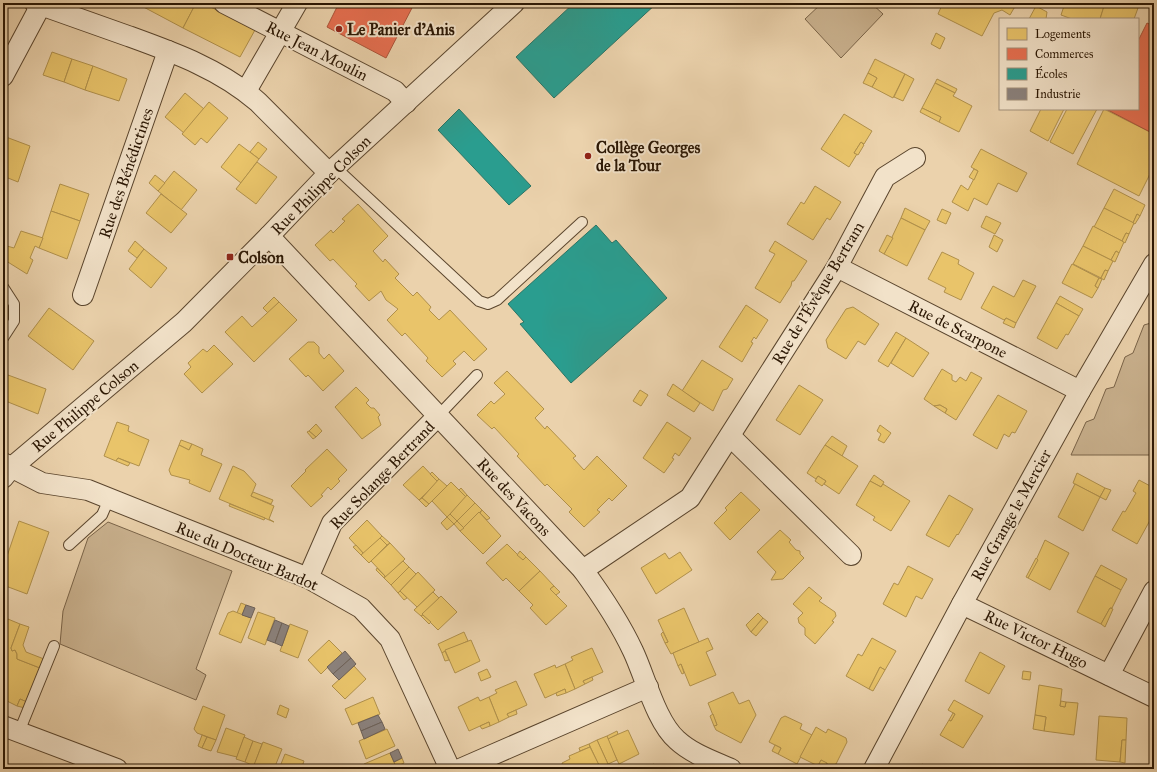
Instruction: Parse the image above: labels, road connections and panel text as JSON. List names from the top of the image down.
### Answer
{
  "streets": {
    "street": [
      "Rue Jean Moulin",
      "Rue des Bénédictines",
      "Rue Philippe Colson",
      "Rue de l'Évêque Bertram",
      "Rue de Scarpone",
      "Rue Solange Bertrand",
      "Rue des Vacons",
      "Rue Grange le Mercier",
      "Rue du Docteur Bardot",
      "Rue Victor Hugo"
    ]
  },
  "crossings": [
    ["Rue Jean Moulin", "Rue Philippe Colson"],
    ["Rue Philippe Colson", "Rue des Vacons"],
    ["Rue Philippe Colson", "Rue du Docteur Bardot"],
    ["Rue de l'Évêque Bertram", "Rue de Scarpone"],
    ["Rue de l'Évêque Bertram", "Rue des Vacons"],
    ["Rue de Scarpone", "Rue Grange le Mercier"],
    ["Rue Solange Bertrand", "Rue des Vacons"],
    ["Rue Solange Bertrand", "Rue du Docteur Bardot"],
    ["Rue Grange le Mercier", "Rue Victor Hugo"]
  ],
  "places": {
    "other": ["Le Panier d'Anis", "Collège Georges de la Tour"],
    "transit": ["Colson"]
  },
  "legend": [
    "Logements",
    "Commerces",
    "Écoles",
    "Industrie"
  ]
}
